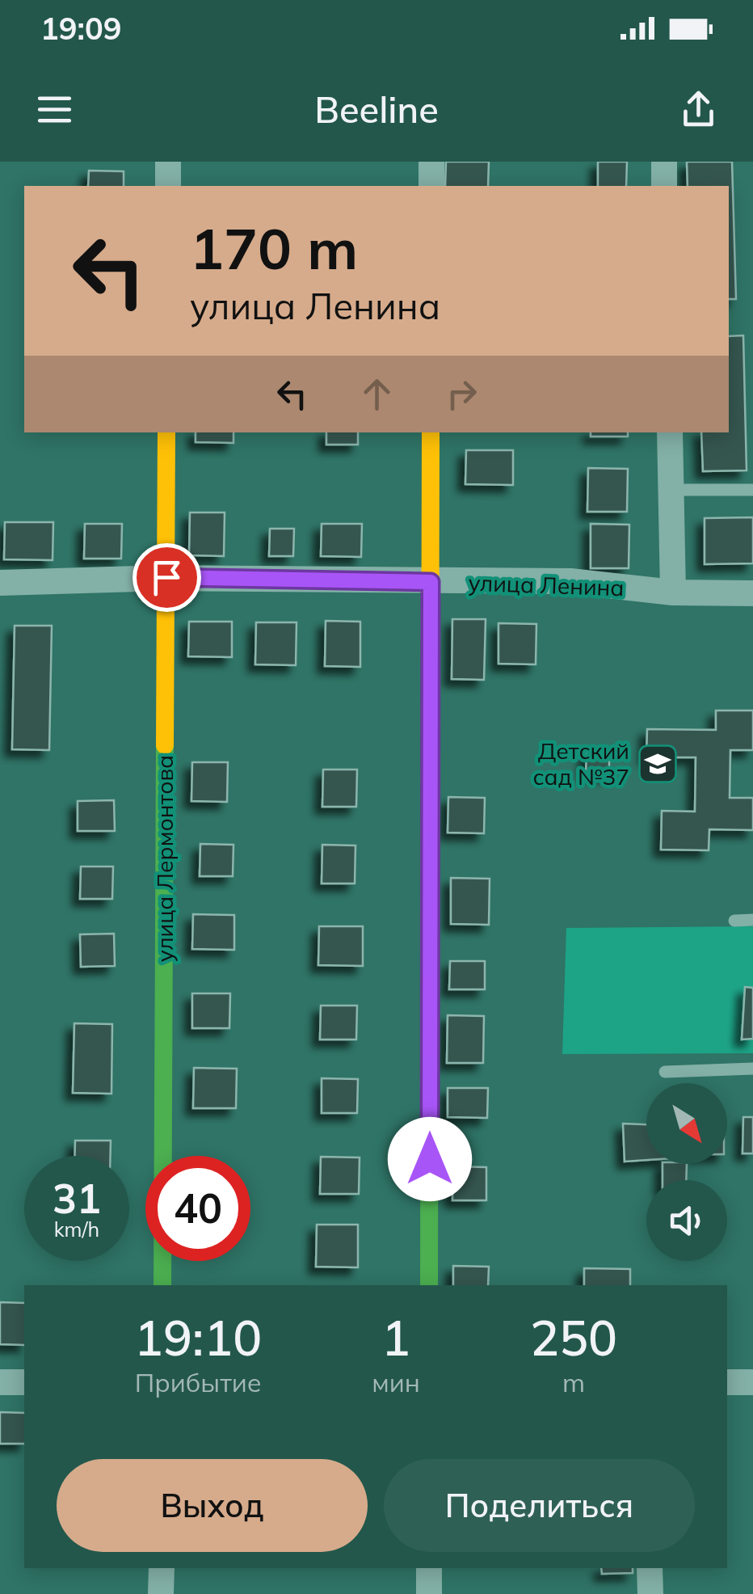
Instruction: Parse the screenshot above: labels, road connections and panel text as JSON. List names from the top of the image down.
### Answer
{
  "streets": {
    "street": ["улица Ленина", "улица Лермонтова"]
  },
  "crossings": [
    ["улица Ленина", "улица Лермонтова"]
  ],
  "places": {
    "school or university": ["Детский сад №37"]
  },
  "north": "bottom right",
  "page": {
    "status": "19:09",
    "header": "Beeline",
    "turn": ["170 m", "улица Ленина"],
    "speed": "31 km/h",
    "limit": "40",
    "eta": [
      "19:10",
      "Прибытие",
      "1",
      "мин",
      "250",
      "m"
    ],
    "buttons": ["Выход", "Поделиться"]
  }
}
